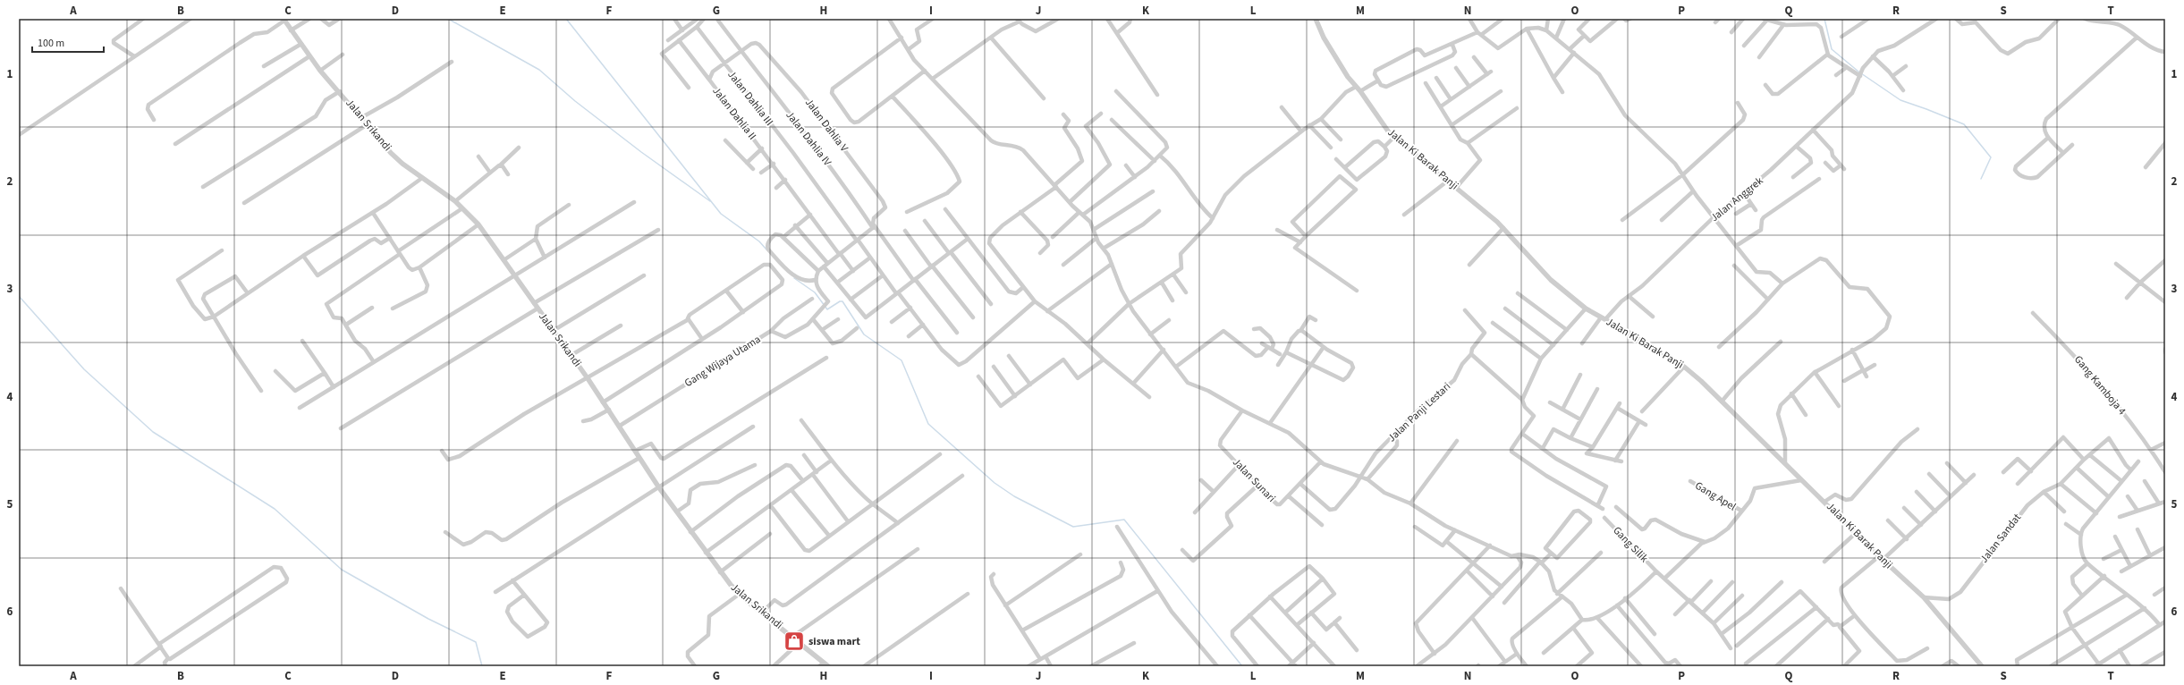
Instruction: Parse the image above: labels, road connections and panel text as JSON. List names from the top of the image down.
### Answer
{
  "streets": {
    "street": [
      "Jalan Dahlia III",
      "Jalan Dahlia II",
      "Jalan Srikandi",
      "Jalan Dahlia V",
      "Jalan Dahlia IV",
      "Jalan Ki Barak Panji",
      "Jalan Anggrek",
      "Gang Wijaya Utama",
      "Gang Kamboja 4",
      "Jalan Panji Lestari",
      "Jalan Sunari",
      "Gang Apel",
      "Jalan Sandat",
      "Gang Silik"
    ]
  },
  "crossings": [
    ["Jalan Dahlia III", "Jalan Dahlia II"],
    ["Jalan Dahlia II", "Jalan Dahlia V"],
    ["Jalan Dahlia II", "Jalan Dahlia IV"],
    ["Jalan Srikandi", "Gang Wijaya Utama"],
    ["Jalan Dahlia V", "Jalan Dahlia IV"],
    ["Jalan Ki Barak Panji", "Jalan Anggrek"],
    ["Jalan Ki Barak Panji", "Jalan Sandat"],
    ["Jalan Panji Lestari", "Jalan Sunari"]
  ],
  "places": {
    "shop": ["siswa mart"]
  },
  "scale_bar": "100 m",
  "grid": {
    "columns": [
      "A",
      "B",
      "C",
      "D",
      "E",
      "F",
      "G",
      "H",
      "I",
      "J",
      "K",
      "L",
      "M",
      "N",
      "O",
      "P",
      "Q",
      "R",
      "S",
      "T"
    ],
    "rows": [
      "1",
      "2",
      "3",
      "4",
      "5",
      "6"
    ]
  }
}
